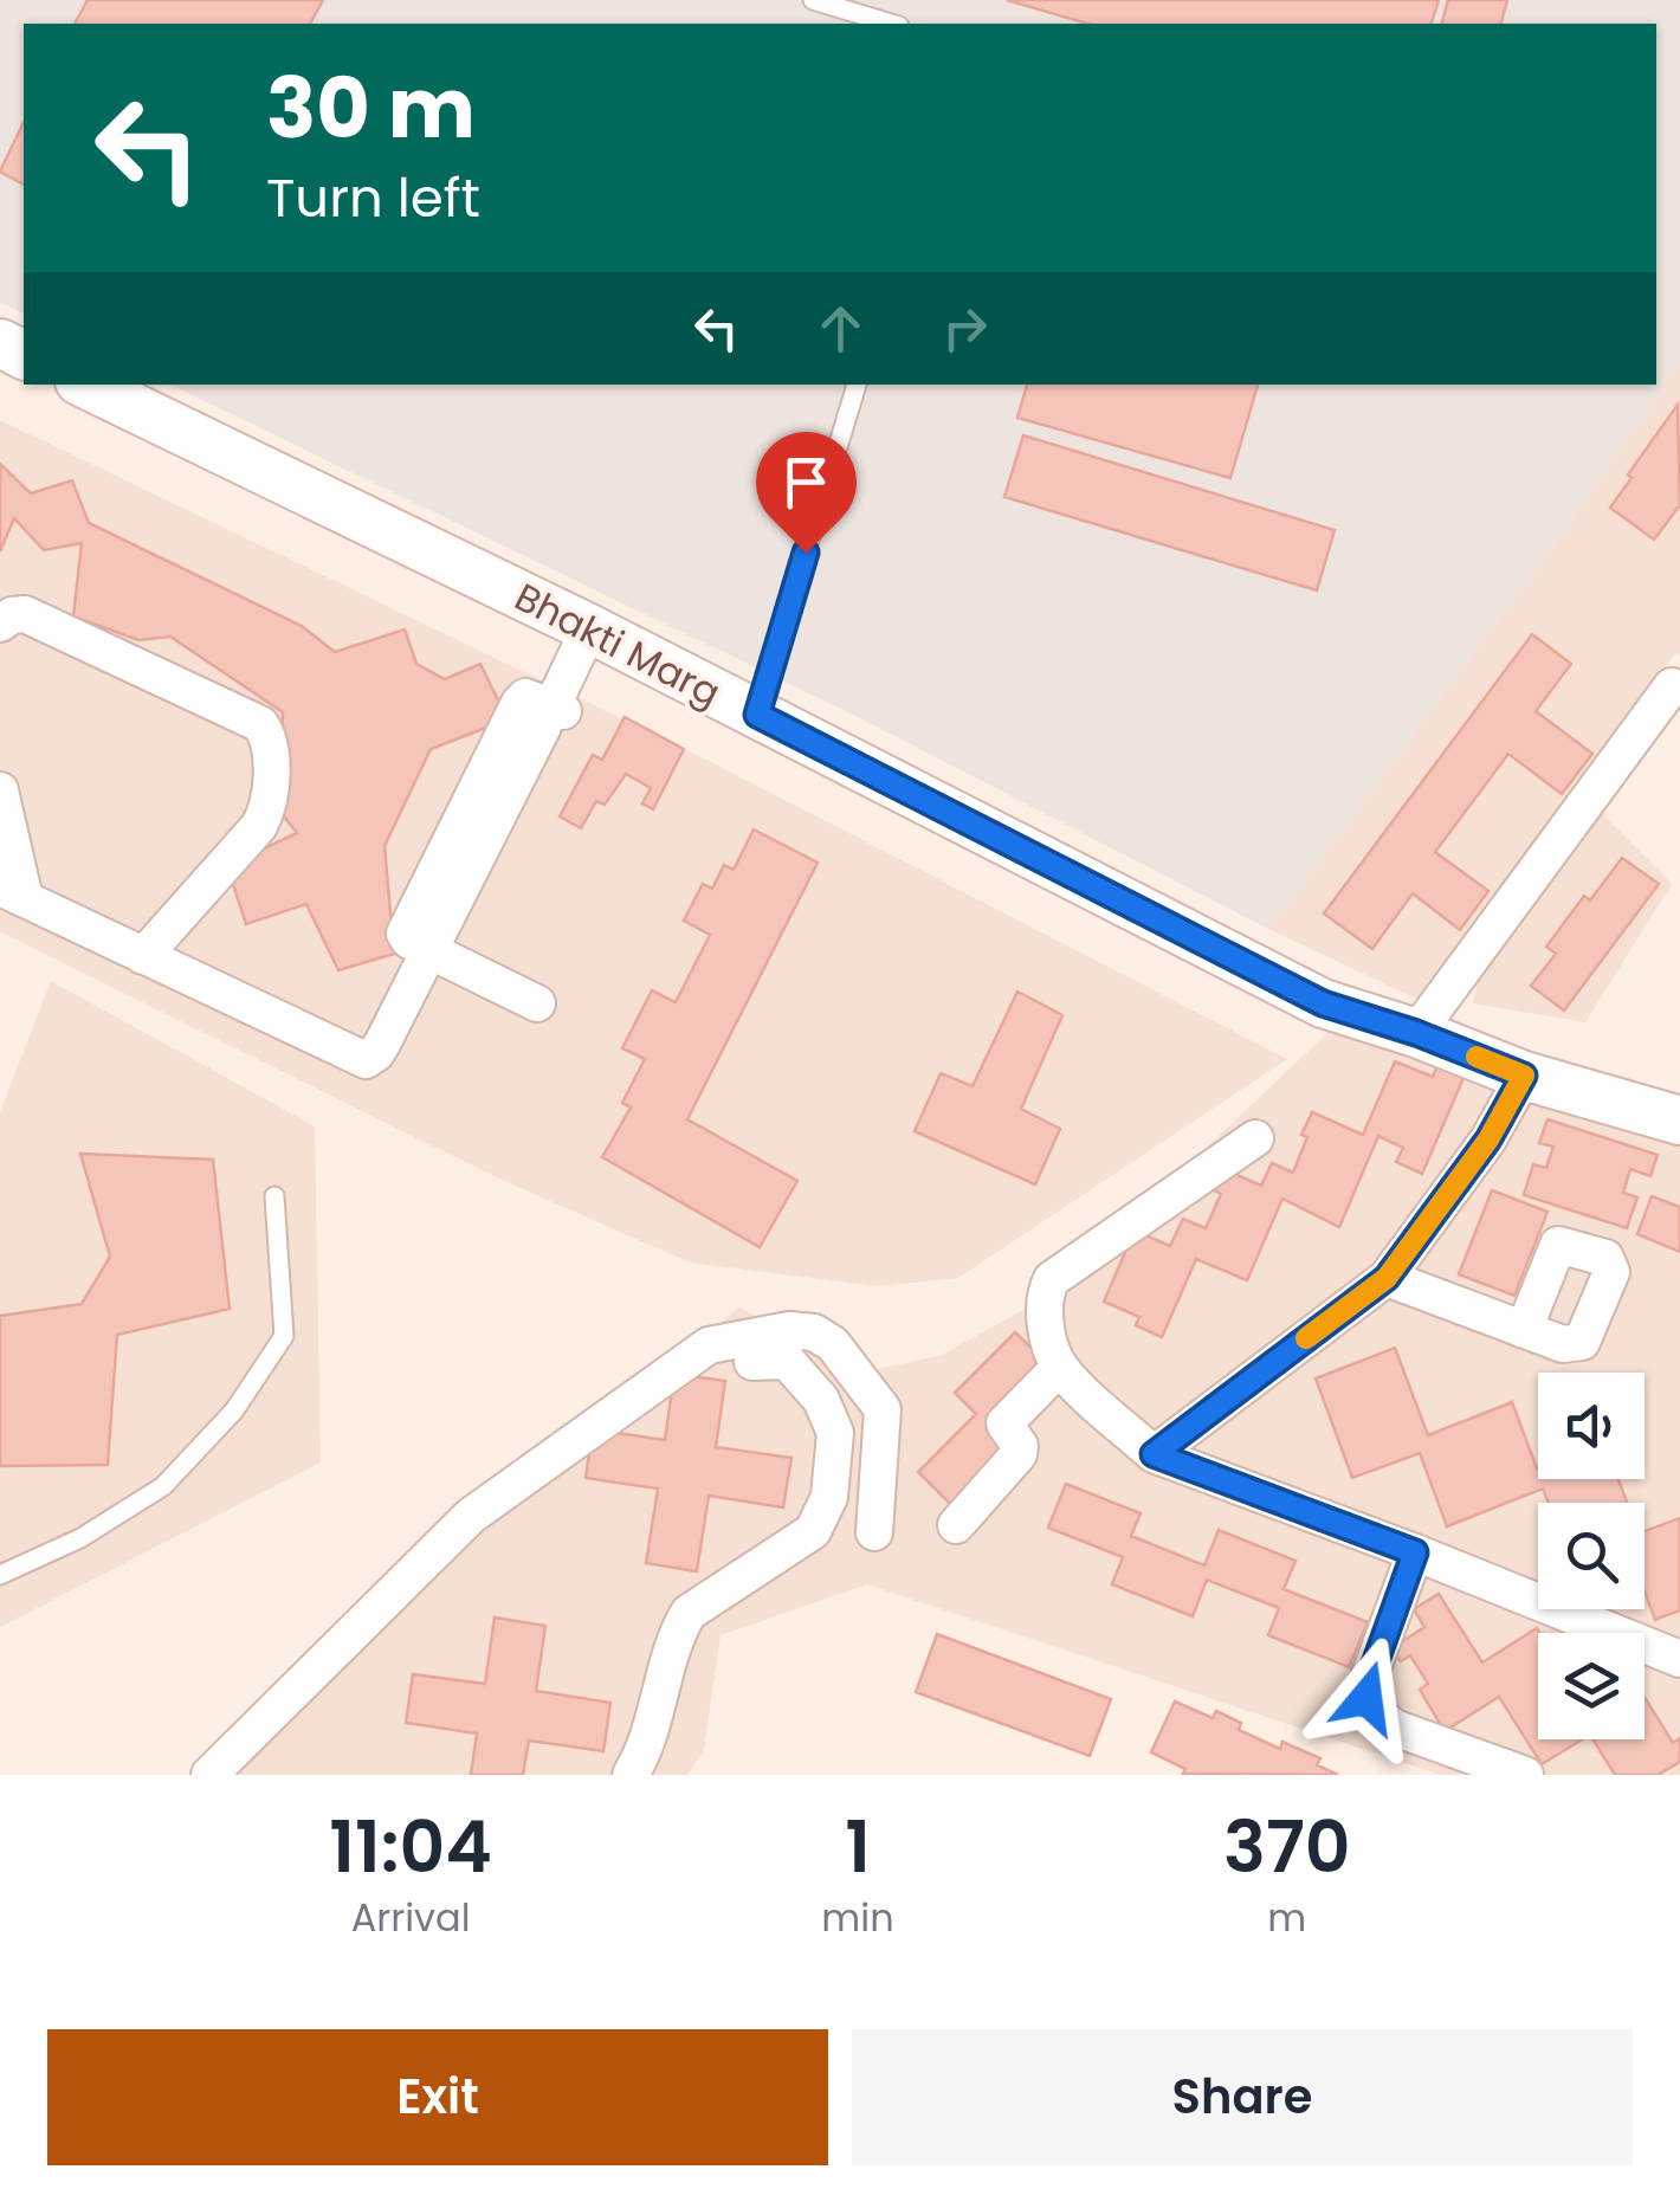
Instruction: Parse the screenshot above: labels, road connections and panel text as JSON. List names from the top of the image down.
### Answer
{
  "streets": {
    "main road": ["Bhakti Marg"]
  },
  "page": {
    "turn": ["30 m", "Turn left"],
    "eta": [
      "11:04",
      "Arrival",
      "1",
      "min",
      "370",
      "m"
    ],
    "buttons": ["Exit", "Share"]
  }
}
